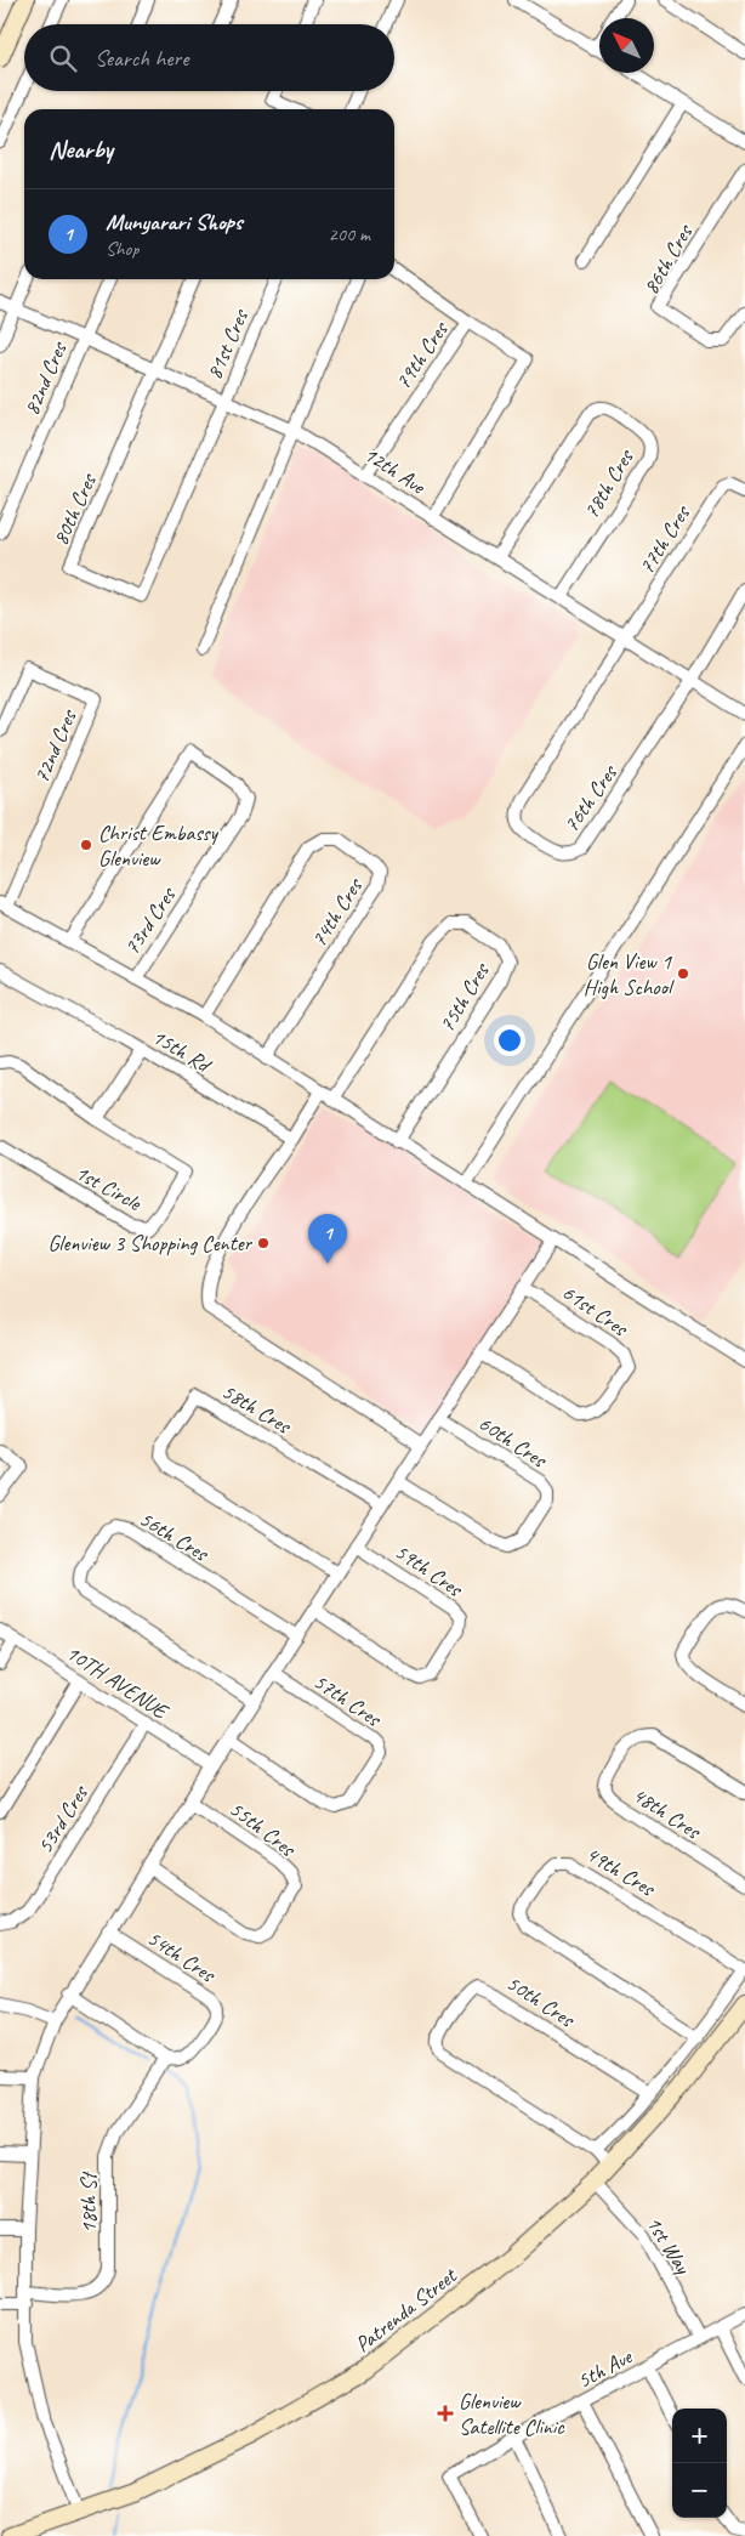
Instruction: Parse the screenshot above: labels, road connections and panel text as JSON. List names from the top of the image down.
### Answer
{
  "streets": {
    "street": [
      "86th Cres",
      "81st Cres",
      "79th Cres",
      "82nd Cres",
      "12th Ave",
      "78th Cres",
      "80th Cres",
      "77th Cres",
      "72nd Cres",
      "76th Cres",
      "74th Cres",
      "73rd Cres",
      "75th Cres",
      "15th Rd",
      "1st Circle",
      "61st Cres",
      "58th Cres",
      "60th Cres",
      "56th Cres",
      "59th Cres",
      "10TH AVENUE",
      "57th Cres",
      "48th Cres",
      "53rd Cres",
      "55th Cres",
      "49th Cres",
      "54th Cres",
      "50th Cres",
      "18th St",
      "1st Way",
      "Patrenda Street",
      "5th Ave"
    ]
  },
  "crossings": [
    ["81st Cres", "12th Ave"],
    ["81st Cres", "80th Cres"],
    ["79th Cres", "12th Ave"],
    ["82nd Cres", "12th Ave"],
    ["12th Ave", "78th Cres"],
    ["12th Ave", "80th Cres"],
    ["12th Ave", "77th Cres"],
    ["12th Ave", "76th Cres"],
    ["77th Cres", "76th Cres"],
    ["10TH AVENUE", "53rd Cres"],
    ["54th Cres", "18th St"],
    ["1st Way", "Patrenda Street"],
    ["1st Way", "5th Ave"]
  ],
  "places": {
    "other": ["Christ Embassy Glenview", "Glen View 1 High School", "Glenview 3 Shopping Center"],
    "health": ["Glenview Satellite Clinic"]
  },
  "north": "top left",
  "page": {
    "search": "Search here",
    "heading": "Nearby",
    "list": [
      {
        "mark": "1",
        "name": "Munyarari Shops",
        "note": "Shop",
        "value": "200 m"
      }
    ],
    "pins": "1",
    "map_buttons": ["+", "−"]
  }
}
